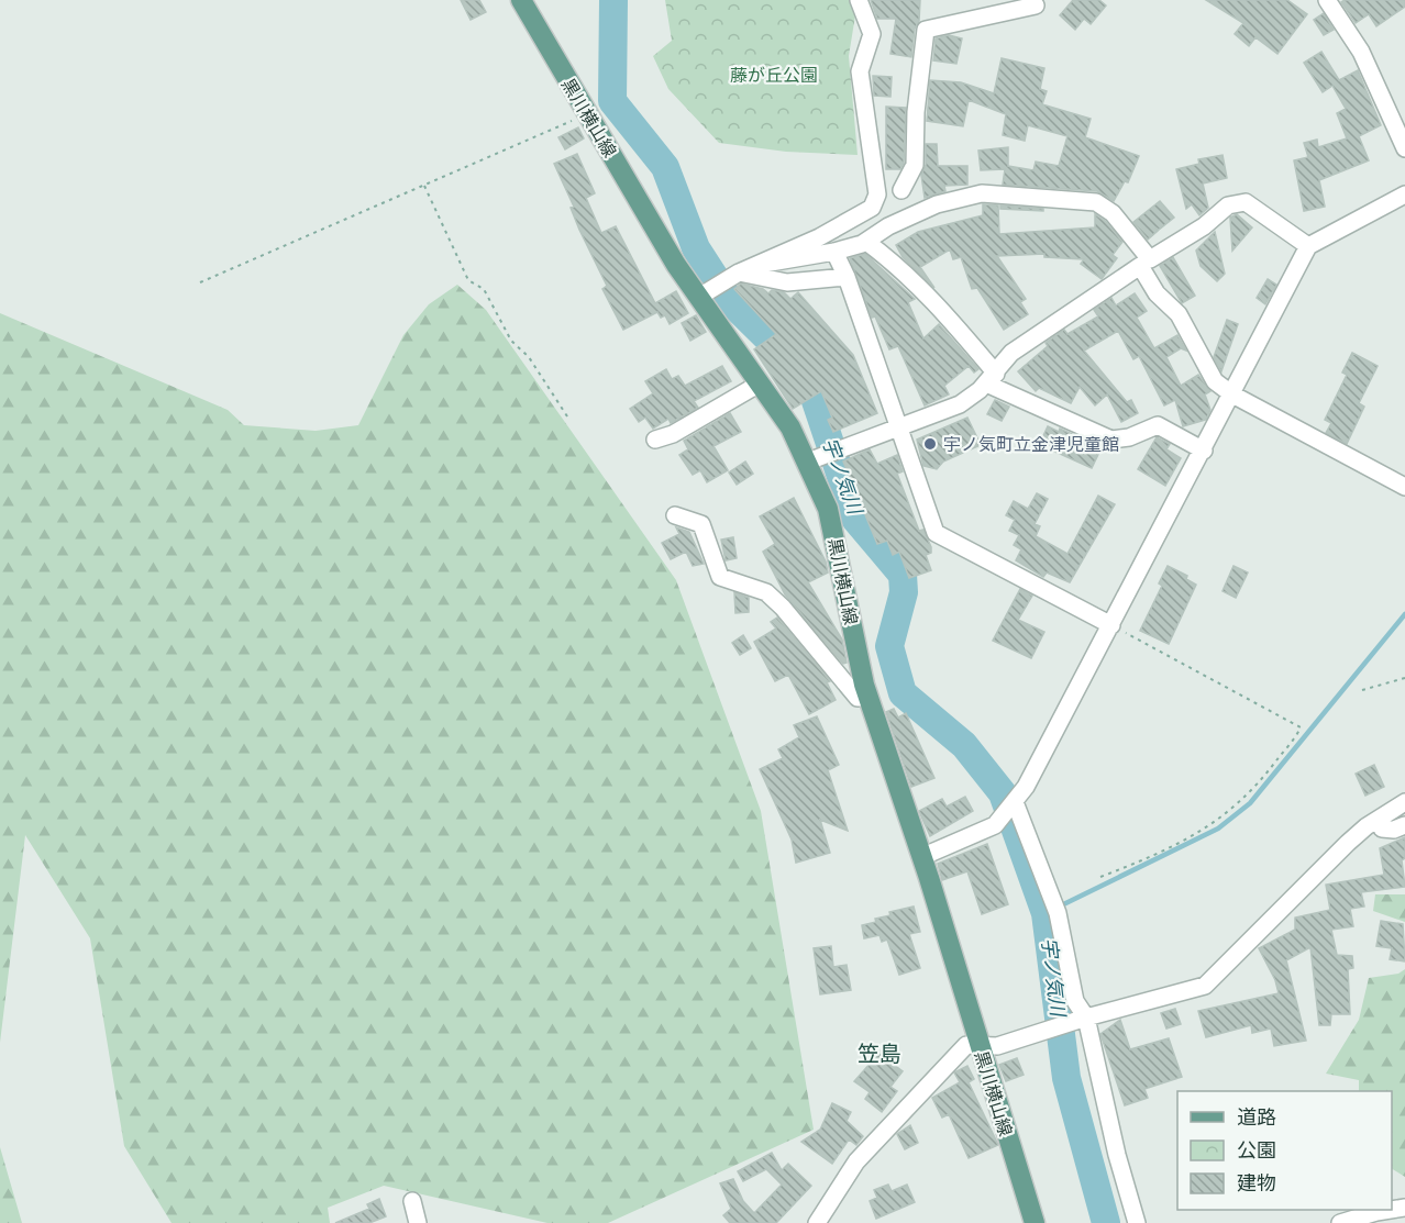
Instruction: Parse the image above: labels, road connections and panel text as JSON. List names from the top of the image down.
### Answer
{
  "streets": {
    "main road": ["黒川横山線"]
  },
  "districts": ["笠島"],
  "water": ["宇ノ気川"],
  "parks": ["藤が丘公園"],
  "places": ["宇ノ気町立金津児童館"],
  "legend": ["道路", "公園", "建物"]
}
